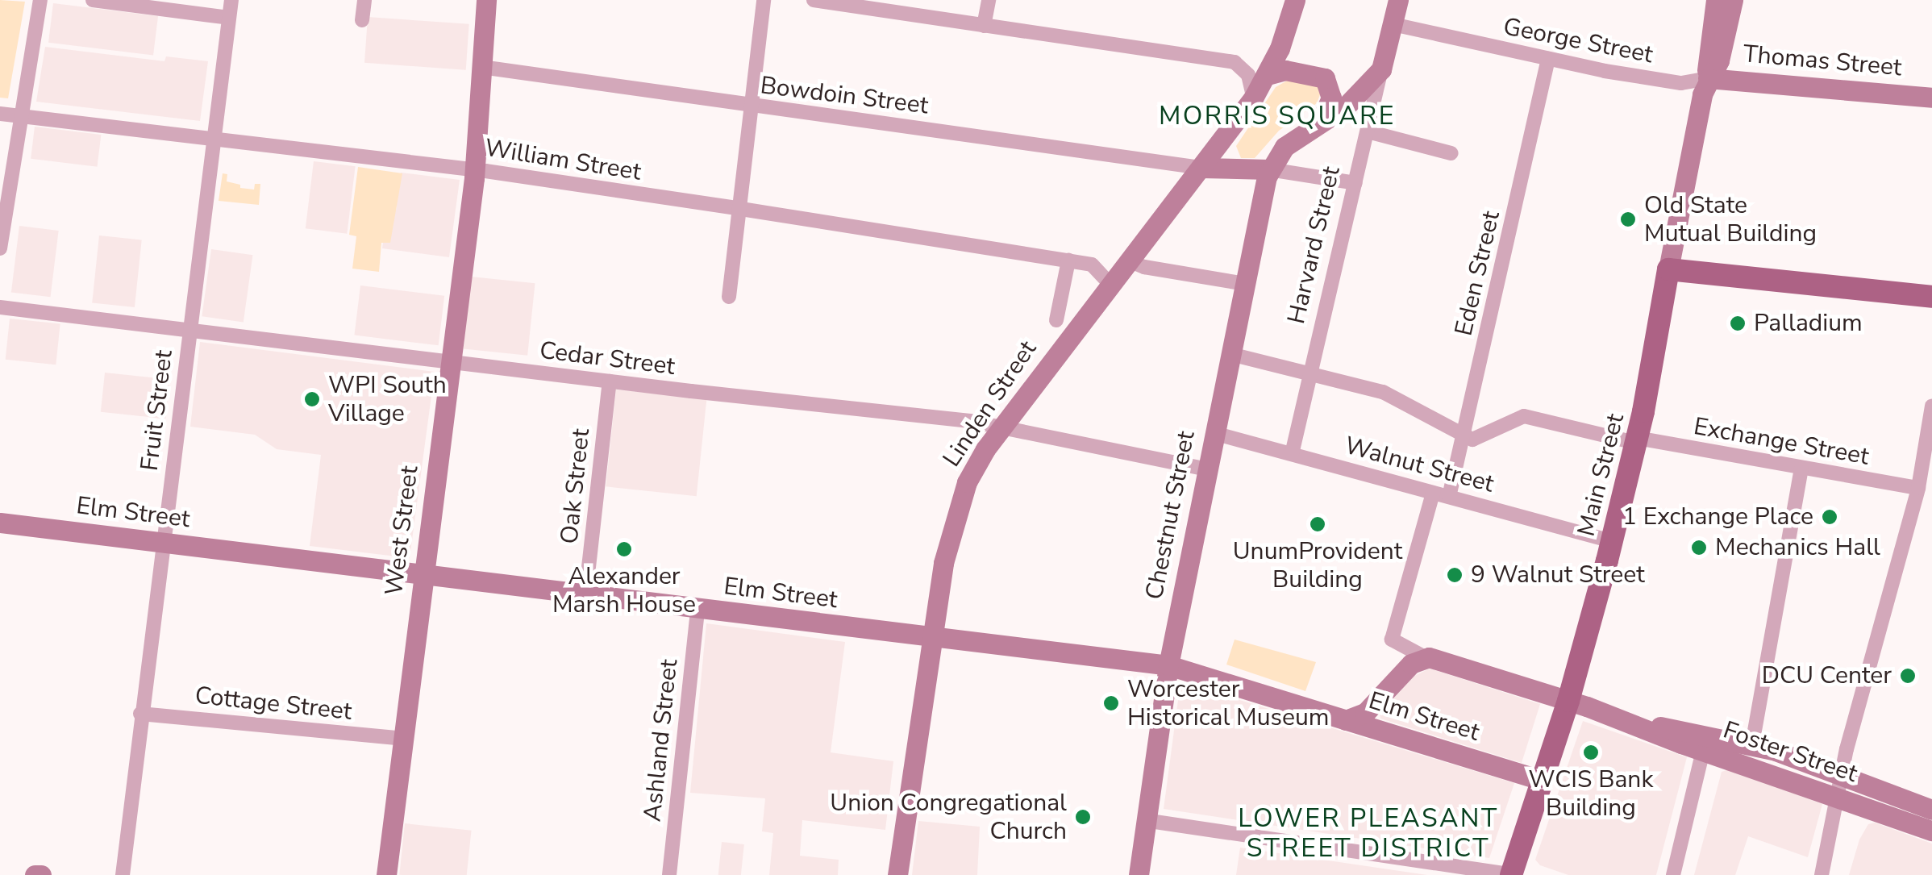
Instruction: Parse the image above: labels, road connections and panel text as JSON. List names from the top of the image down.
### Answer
{
  "streets": {
    "main road": [
      "Thomas Street",
      "Harvard Street",
      "Linden Street",
      "Main Street",
      "Elm Street",
      "Chestnut Street",
      "West Street",
      "Foster Street"
    ],
    "street": [
      "George Street",
      "Bowdoin Street",
      "William Street",
      "Eden Street",
      "Cedar Street",
      "Fruit Street",
      "Exchange Street",
      "Walnut Street",
      "Oak Street",
      "Cottage Street",
      "Ashland Street"
    ]
  },
  "crossings": [
    ["George Street", "Thomas Street"],
    ["George Street", "Harvard Street"],
    ["George Street", "Eden Street"],
    ["George Street", "Main Street"],
    ["Thomas Street", "Main Street"],
    ["Bowdoin Street", "Linden Street"],
    ["Bowdoin Street", "West Street"],
    ["William Street", "Linden Street"],
    ["William Street", "Fruit Street"],
    ["William Street", "West Street"],
    ["Harvard Street", "Walnut Street"],
    ["Eden Street", "Exchange Street"],
    ["Eden Street", "Walnut Street"],
    ["Cedar Street", "Linden Street"],
    ["Cedar Street", "Fruit Street"],
    ["Cedar Street", "Oak Street"],
    ["Cedar Street", "Chestnut Street"],
    ["Cedar Street", "West Street"],
    ["Linden Street", "Elm Street"],
    ["Fruit Street", "Elm Street"],
    ["Fruit Street", "Cottage Street"],
    ["Exchange Street", "Main Street"],
    ["Walnut Street", "Main Street"],
    ["Walnut Street", "Chestnut Street"],
    ["Main Street", "Elm Street"],
    ["Main Street", "Foster Street"],
    ["Oak Street", "Elm Street"],
    ["Elm Street", "Chestnut Street"],
    ["Elm Street", "West Street"],
    ["Elm Street", "Ashland Street"],
    ["West Street", "Cottage Street"]
  ],
  "districts": ["MORRIS SQUARE", "LOWER PLEASANT STREET DISTRICT"],
  "places": [
    "Old State Mutual Building",
    "Palladium",
    "WPI South Village",
    "1 Exchange Place",
    "UnumProvident Building",
    "Mechanics Hall",
    "Alexander Marsh House",
    "9 Walnut Street",
    "DCU Center",
    "Worcester Historical Museum",
    "WCIS Bank Building",
    "Union Congregational Church"
  ]
}
